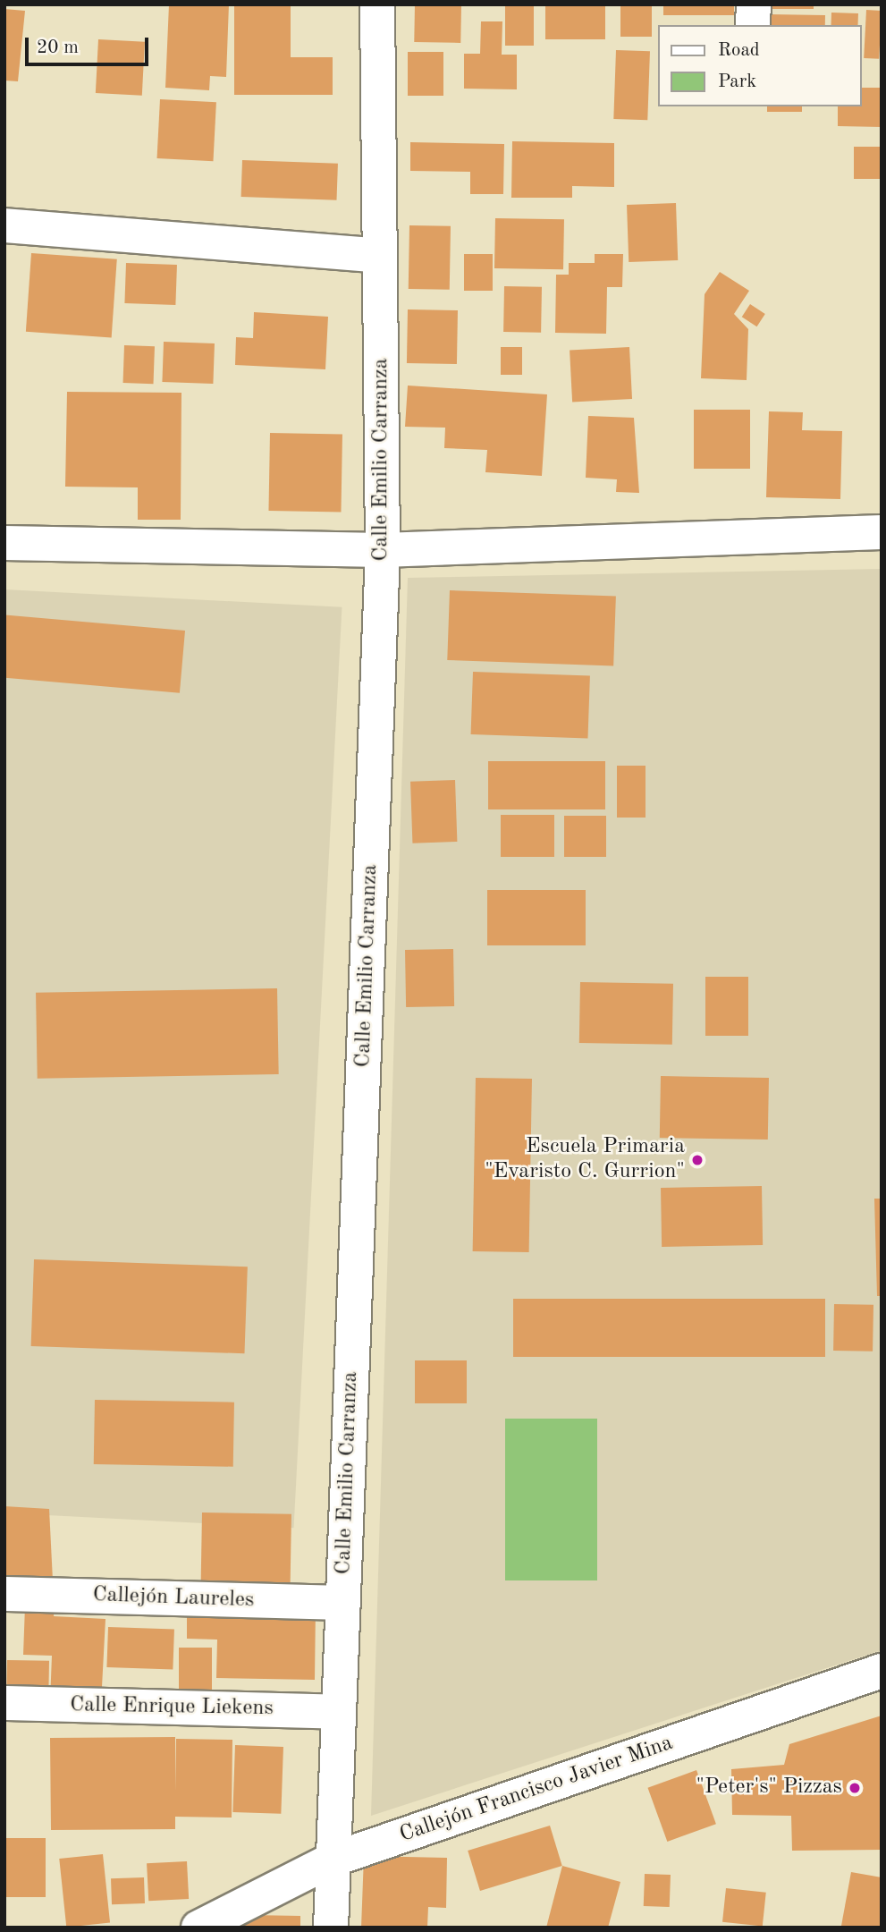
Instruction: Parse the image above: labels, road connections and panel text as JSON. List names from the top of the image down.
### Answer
{
  "streets": {
    "street": [
      "Calle Emilio Carranza",
      "Callejón Laureles",
      "Calle Enrique Liekens",
      "Callejón Francisco Javier Mina"
    ]
  },
  "crossings": [
    ["Calle Emilio Carranza", "Callejón Laureles"],
    ["Calle Emilio Carranza", "Calle Enrique Liekens"],
    ["Calle Emilio Carranza", "Callejón Francisco Javier Mina"]
  ],
  "places": ["Escuela Primaria \"Evaristo C. Gurrion\"", "\"Peter's\" Pizzas"],
  "legend": ["Road", "Park"],
  "scale_bar": "20 m"
}
